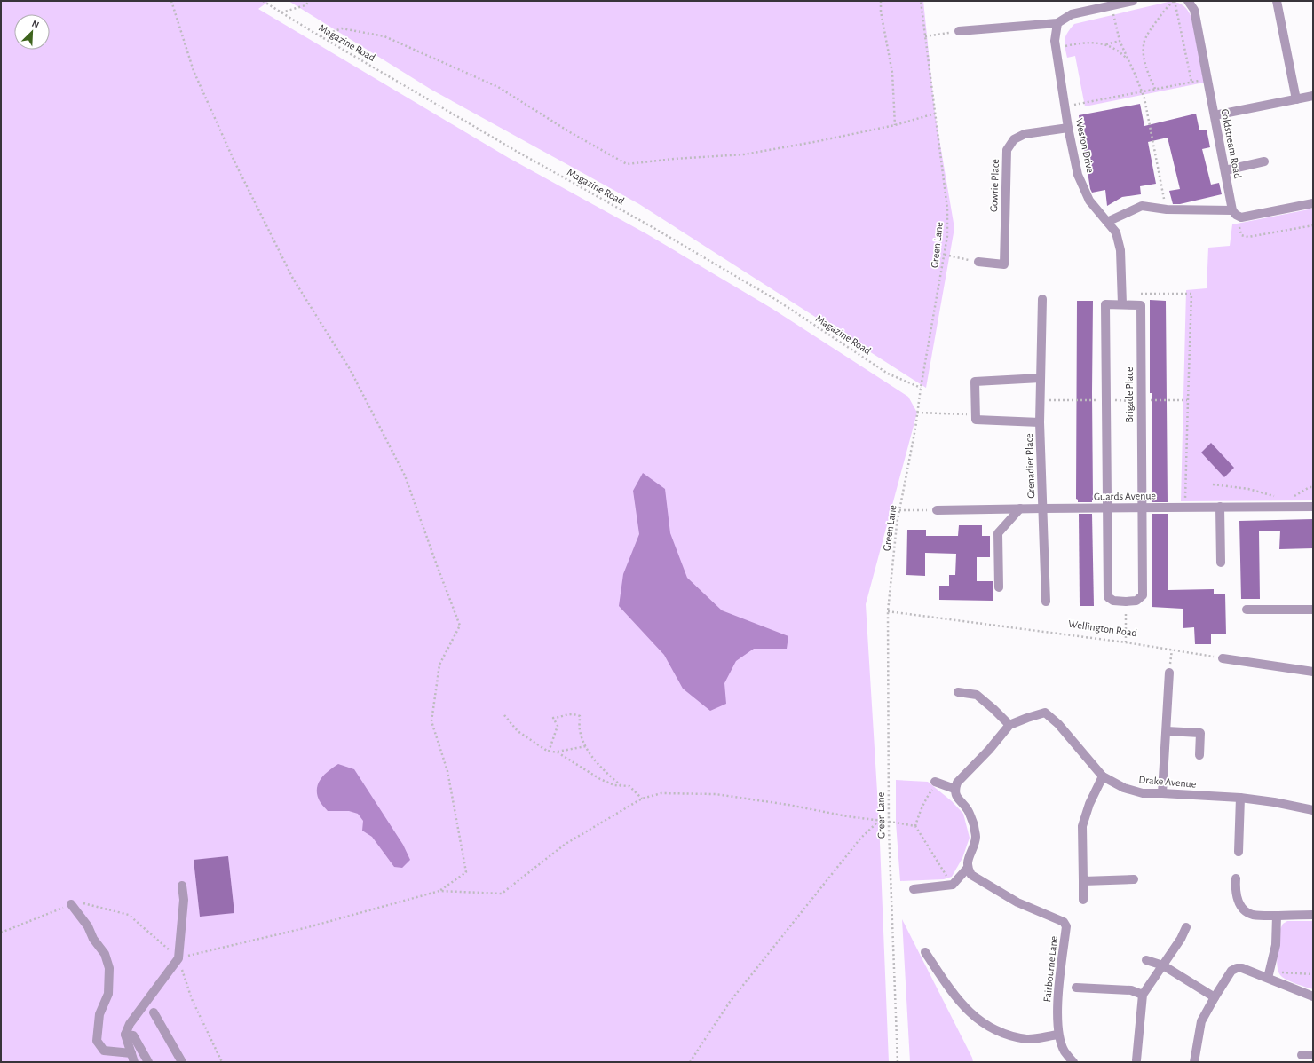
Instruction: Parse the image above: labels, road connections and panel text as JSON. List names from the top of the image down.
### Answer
{
  "streets": {
    "street": [
      "Coldstream Road",
      "Weston Drive",
      "Gowrie Place",
      "Brigade Place",
      "Grenadier Place",
      "Guards Avenue",
      "Drake Avenue",
      "Fairbourne Lane"
    ],
    "path": ["Magazine Road", "Green Lane", "Wellington Road"]
  },
  "crossings": [
    ["Magazine Road", "Green Lane"],
    ["Weston Drive", "Gowrie Place"],
    ["Weston Drive", "Brigade Place"],
    ["Green Lane", "Wellington Road"],
    ["Brigade Place", "Guards Avenue"],
    ["Grenadier Place", "Guards Avenue"]
  ],
  "north": "top right"
}
